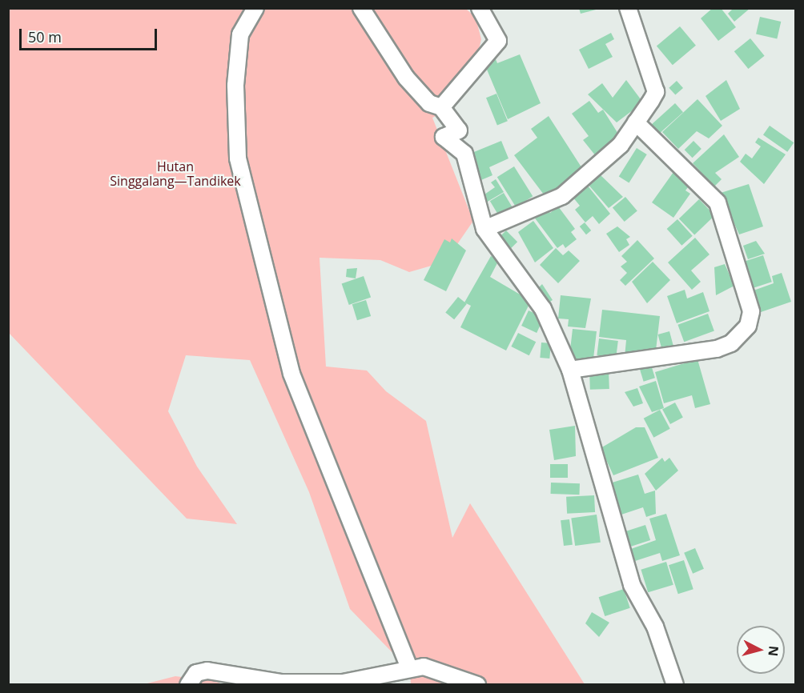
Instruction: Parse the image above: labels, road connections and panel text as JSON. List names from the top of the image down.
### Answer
{
  "parks": ["Hutan Singgalang—Tandikek"],
  "scale_bar": "50 m",
  "north": "right"
}
